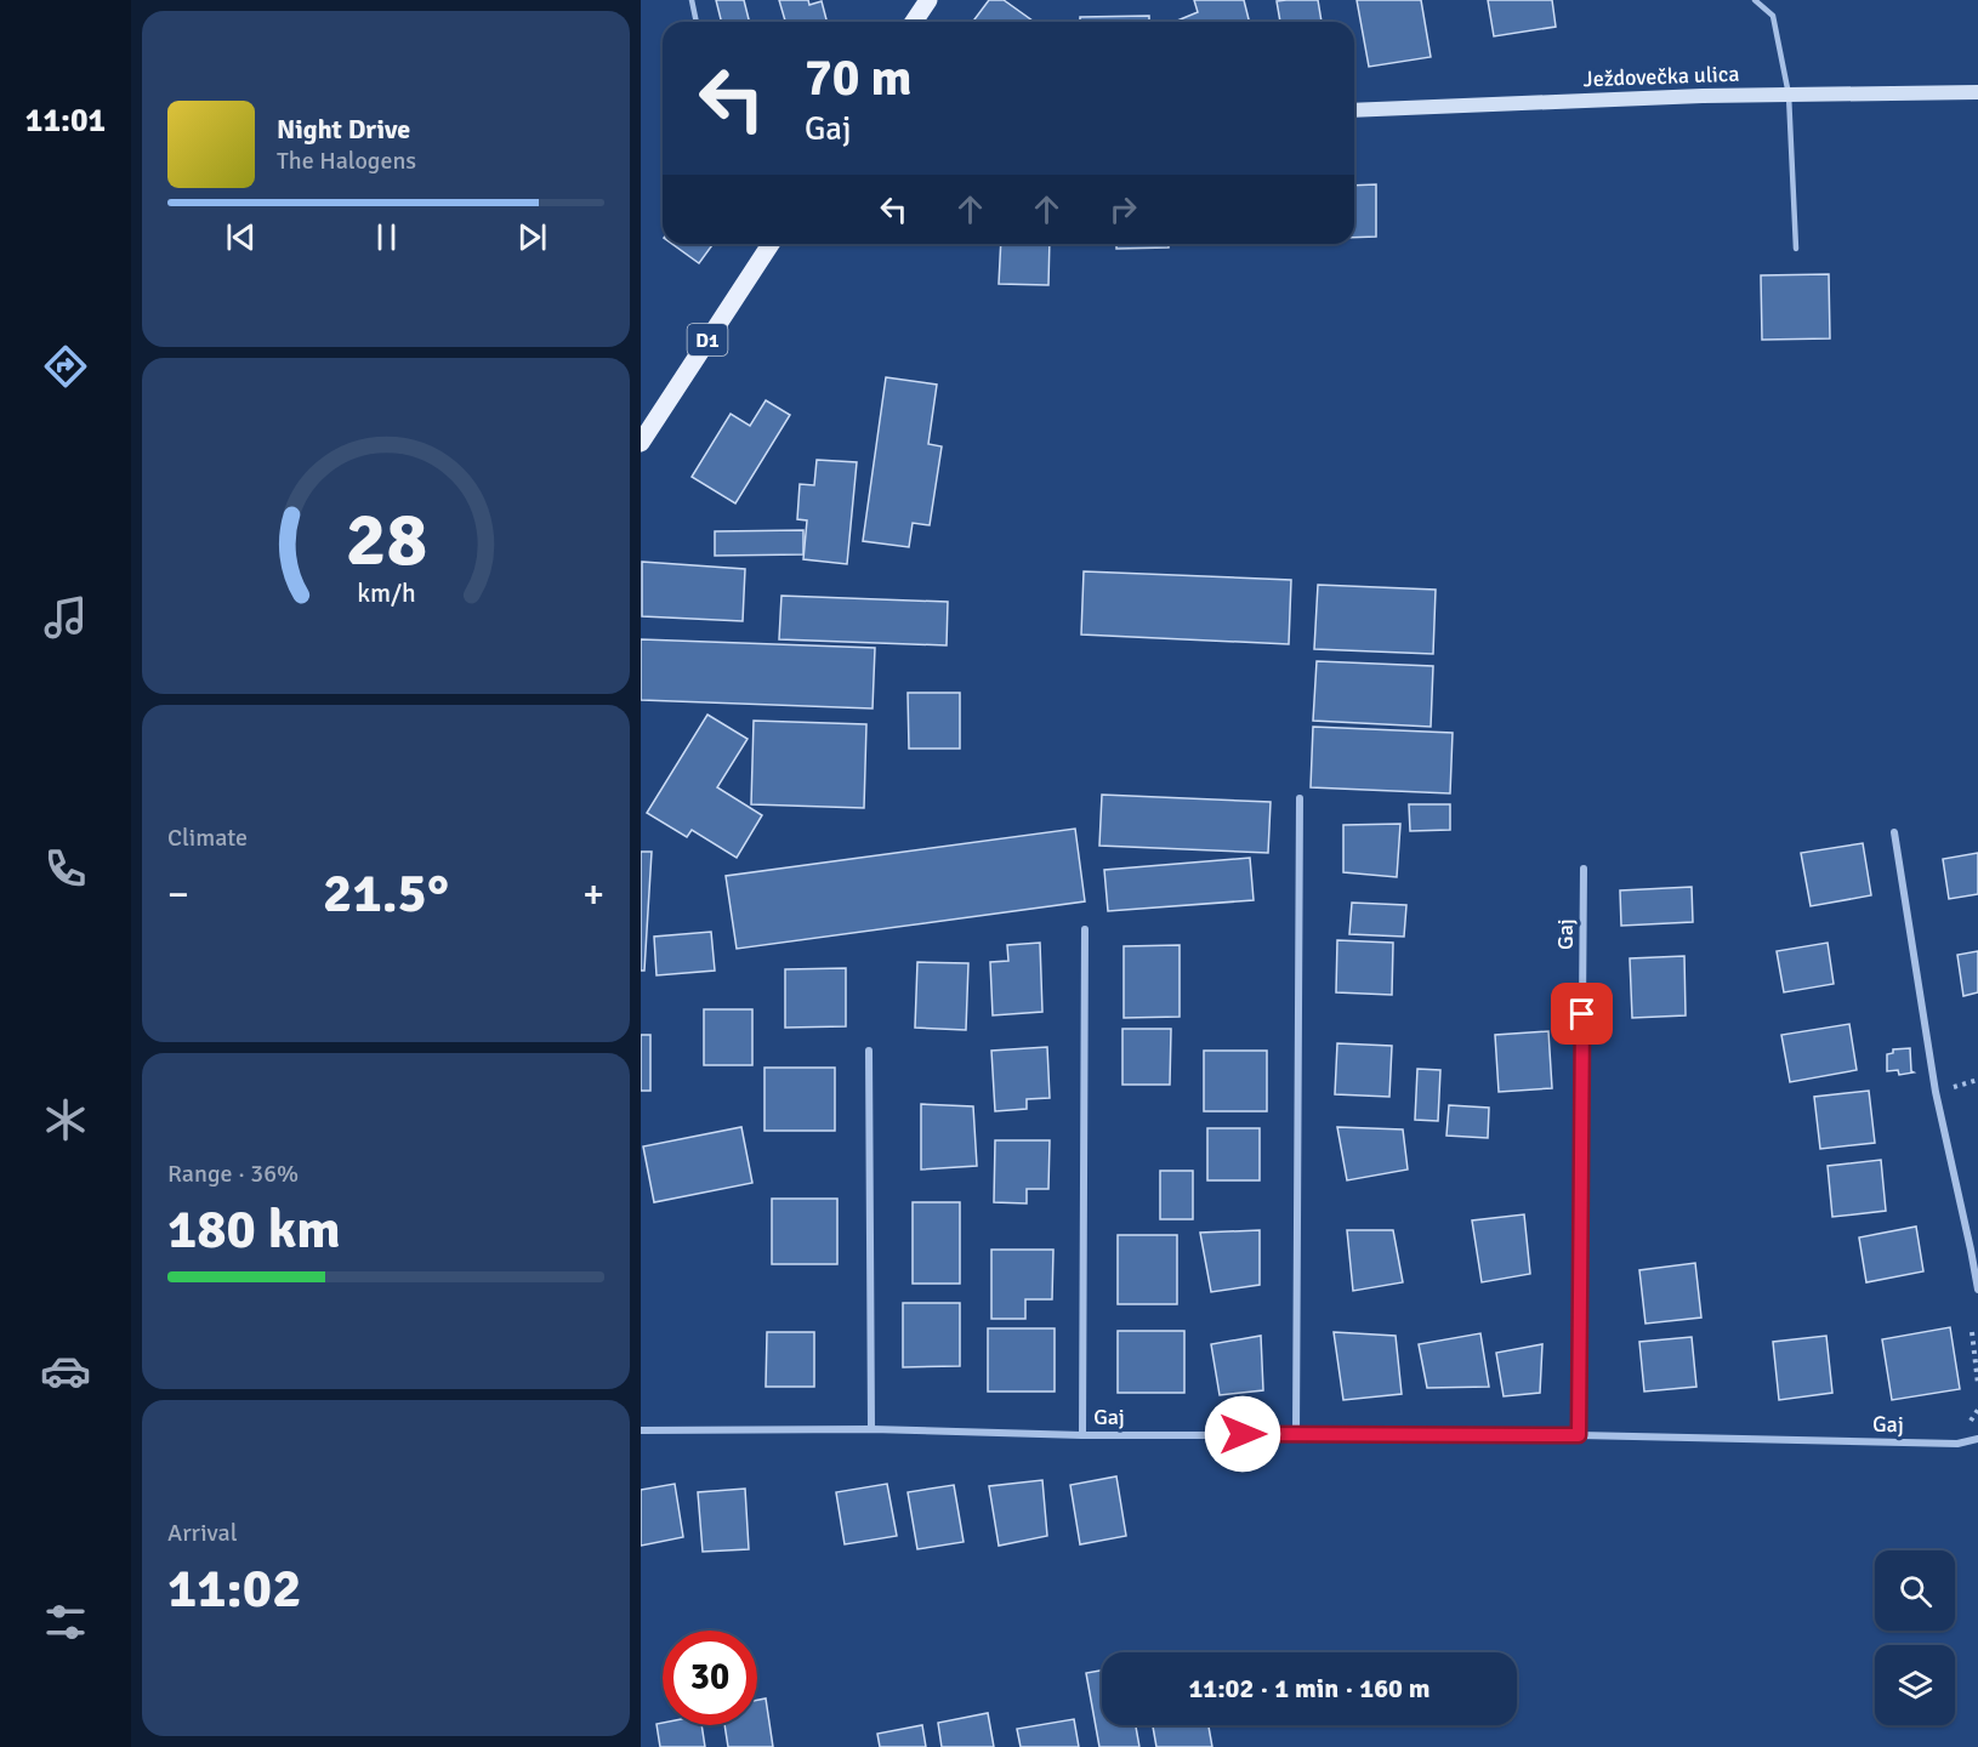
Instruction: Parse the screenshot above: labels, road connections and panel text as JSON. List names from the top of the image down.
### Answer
{
  "streets": {
    "main road": ["Ježdovečka ulica", "D1"],
    "street": ["Gaj"]
  },
  "page": {
    "tabs": "11:01",
    "turn": ["70 m", "Gaj"],
    "song": ["Night Drive", "The Halogens"],
    "tile": [
      "Climate",
      ["Range · 36%", "180 km"],
      ["Arrival", "11:02"]
    ],
    "heat": ["−", "21.5°", "+"],
    "limit": "30",
    "trip": "11:02 · 1 min · 160 m",
    "gauge": ["28", "km/h"]
  }
}
